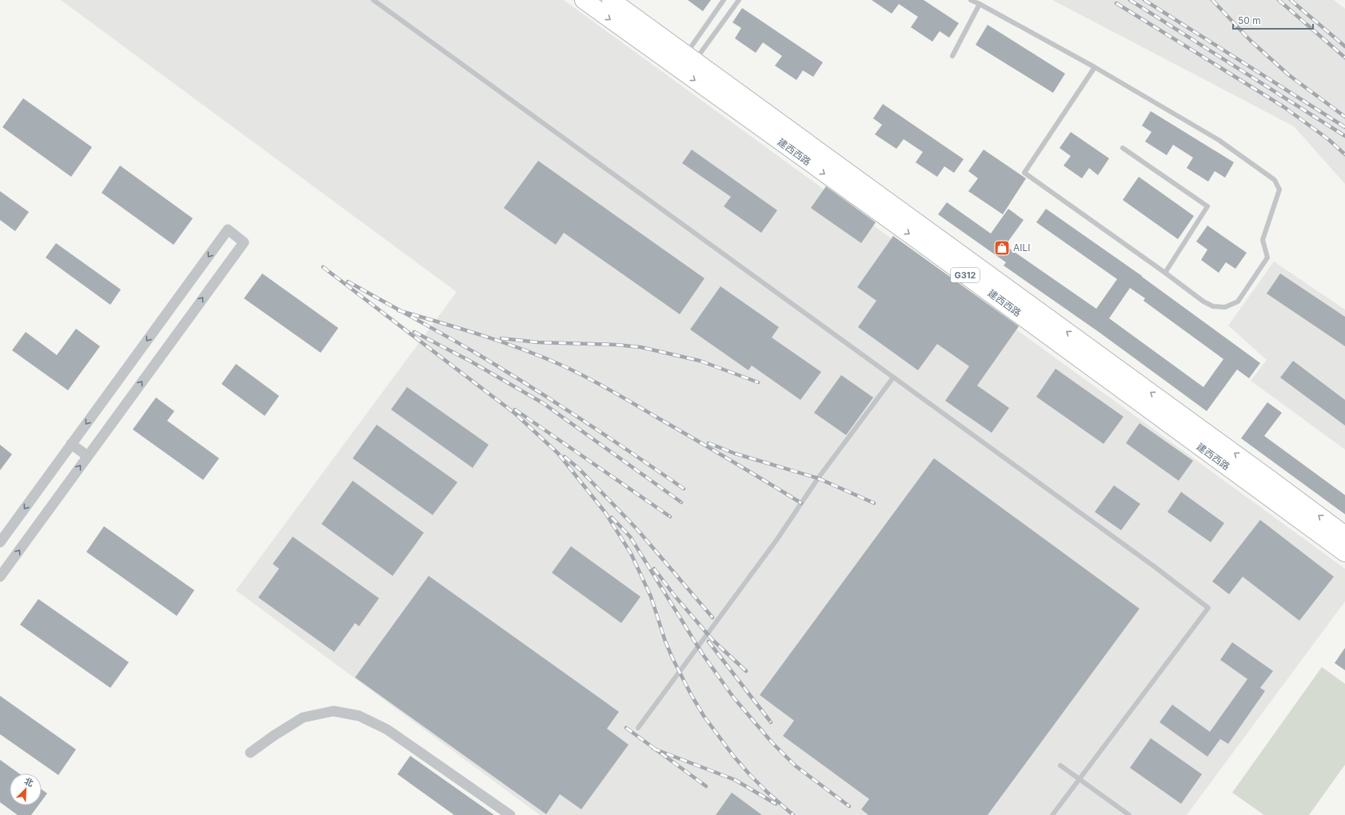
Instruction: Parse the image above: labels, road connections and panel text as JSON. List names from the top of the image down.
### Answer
{
  "streets": {
    "highway": ["建西西路", "G312"]
  },
  "places": {
    "shop": ["AILI"]
  },
  "scale_bar": "50 m",
  "north": "top right"
}
